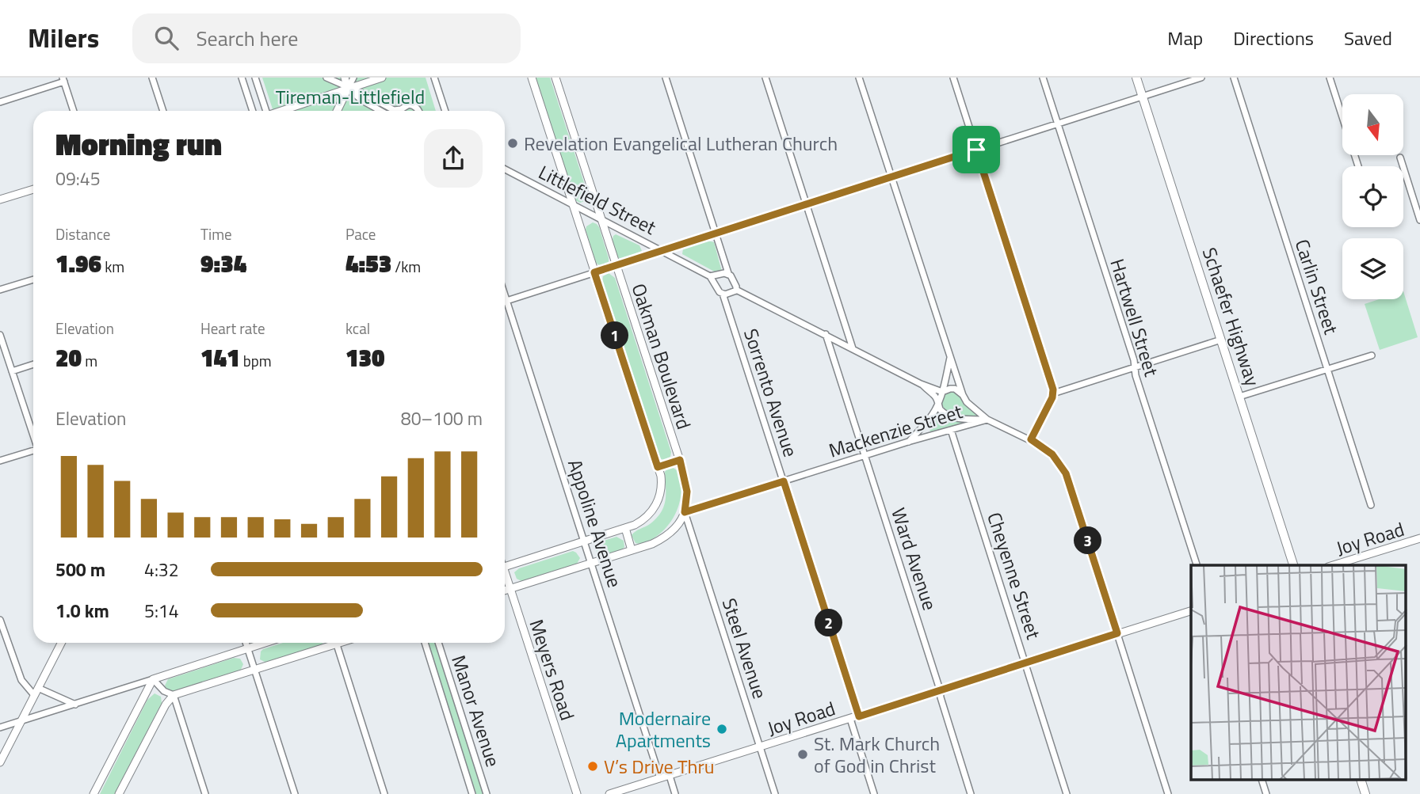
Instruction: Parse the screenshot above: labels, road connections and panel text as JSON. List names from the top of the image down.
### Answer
{
  "streets": {
    "main road": ["Schaefer Highway"],
    "street": [
      "Littlefield Street",
      "Carlin Street",
      "Hartwell Street",
      "Oakman Boulevard",
      "Sorrento Avenue",
      "Mackenzie Street",
      "Appoline Avenue",
      "Joy Road",
      "Ward Avenue",
      "Cheyenne Street",
      "Steel Avenue",
      "Meyers Road",
      "Manor Avenue"
    ]
  },
  "crossings": [
    ["Littlefield Street", "Oakman Boulevard"],
    ["Littlefield Street", "Sorrento Avenue"],
    ["Oakman Boulevard", "Mackenzie Street"],
    ["Oakman Boulevard", "Appoline Avenue"],
    ["Oakman Boulevard", "Steel Avenue"],
    ["Sorrento Avenue", "Mackenzie Street"],
    ["Sorrento Avenue", "Joy Road"],
    ["Mackenzie Street", "Ward Avenue"],
    ["Mackenzie Street", "Cheyenne Street"],
    ["Mackenzie Street", "Steel Avenue"],
    ["Appoline Avenue", "Joy Road"],
    ["Joy Road", "Ward Avenue"],
    ["Joy Road", "Cheyenne Street"],
    ["Joy Road", "Steel Avenue"]
  ],
  "parks": ["Tireman-Littlefield"],
  "places": [
    "Revelation Evangelical Lutheran Church",
    "Modernaire Apartments",
    "St. Mark Church of God in Christ",
    "V’s Drive Thru"
  ],
  "north": "bottom",
  "page": {
    "header": "Milers",
    "search": "Search here",
    "nav": ["Map", "Directions", "Saved"],
    "heading": ["Morning run", "09:45"],
    "stats": [
      ["Distance", "1.96 km"],
      ["Time", "9:34"],
      ["Pace", "4:53 /km"],
      ["Elevation", "20 m"],
      ["Heart rate", "141 bpm"],
      ["kcal", "130"]
    ],
    "pins": ["1", "3", "2"],
    "chart": ["Elevation", "80–100 m"],
    "list": [
      {
        "name": "500 m",
        "note": "4:32"
      },
      {
        "name": "1.0 km",
        "note": "5:14"
      }
    ]
  }
}
